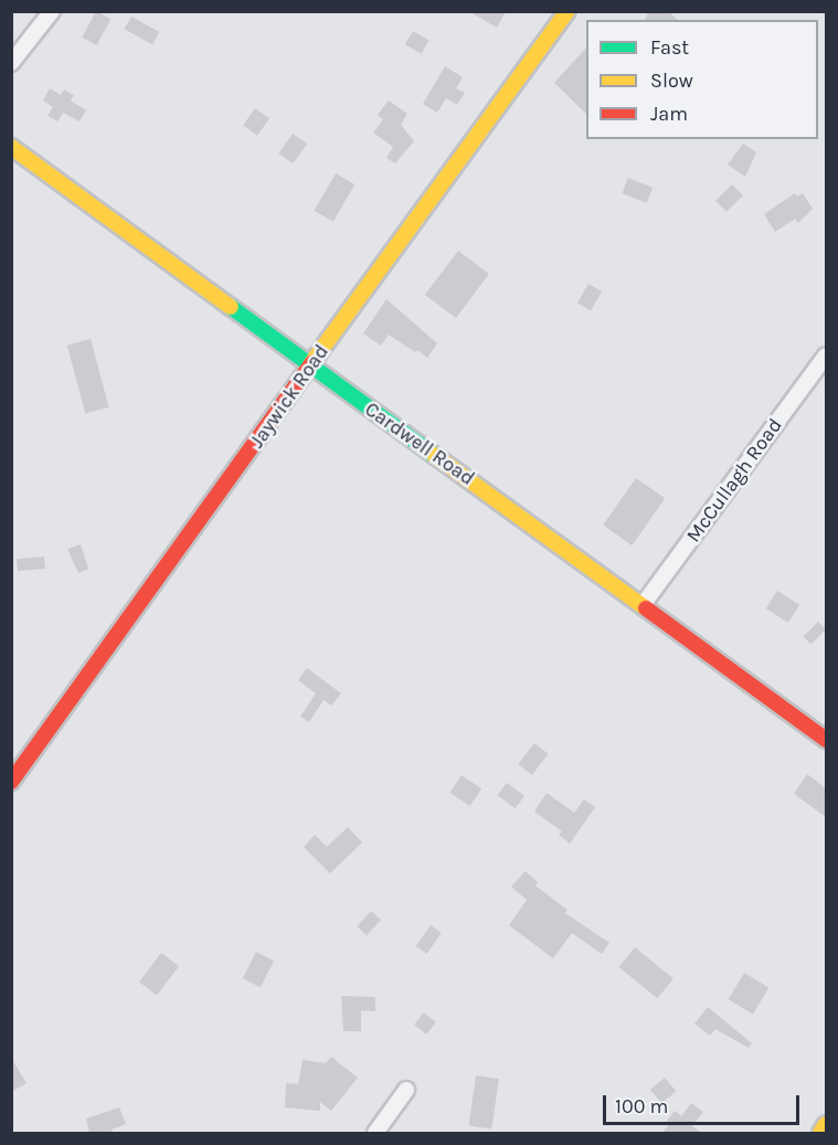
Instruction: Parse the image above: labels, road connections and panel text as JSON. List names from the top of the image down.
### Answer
{
  "streets": {
    "street": ["Jaywick Road", "Cardwell Road", "McCullagh Road"]
  },
  "crossings": [
    ["Jaywick Road", "Cardwell Road"],
    ["Cardwell Road", "McCullagh Road"]
  ],
  "legend": ["Fast", "Slow", "Jam"],
  "scale_bar": "100 m"
}
